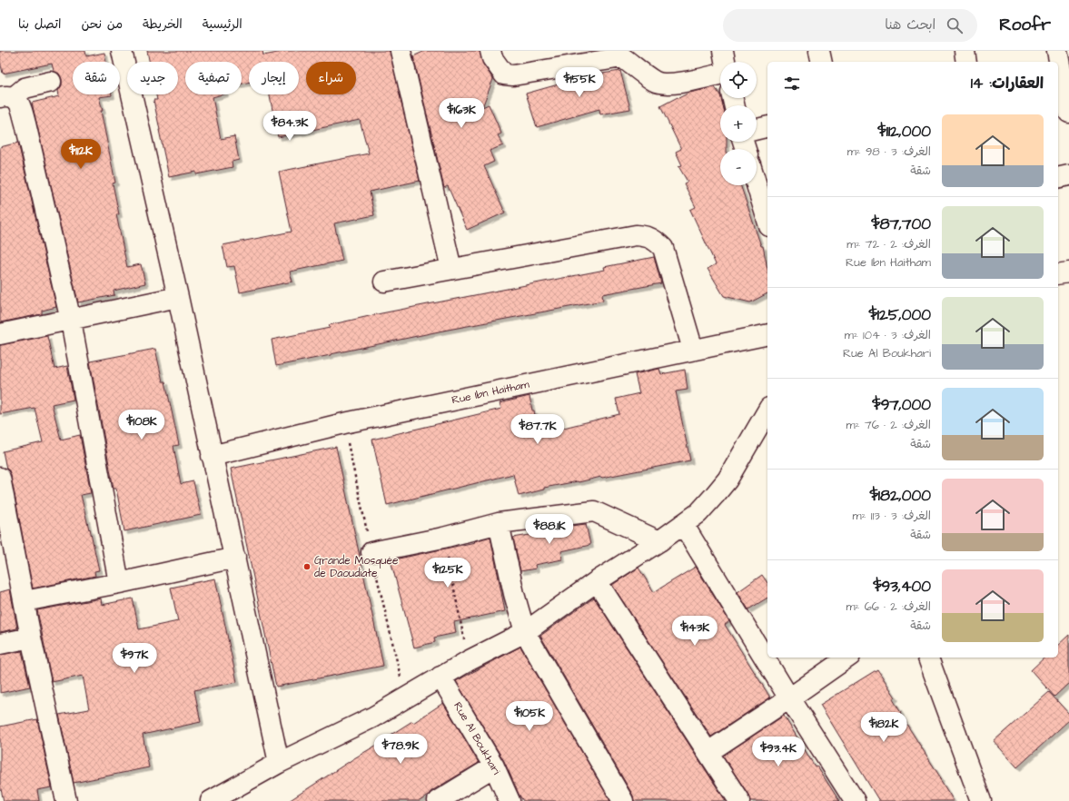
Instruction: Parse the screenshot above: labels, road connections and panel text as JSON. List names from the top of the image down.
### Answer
{
  "streets": {
    "street": ["Rue Ibn Haitham", "Rue Al Boukhari"]
  },
  "places": ["Grande Mosquée de Daoudiate"],
  "page": {
    "header": "Roofr",
    "search": "ابحث هنا",
    "nav": [
      "الرئيسية",
      "الخريطة",
      "من نحن",
      "اتصل بنا"
    ],
    "map_buttons": ["+", "−"],
    "chip": [
      "شراء",
      "إيجار",
      "تصفية",
      "جديد",
      "شقة"
    ],
    "heading": "العقارات: 14",
    "price": [
      "$155K",
      "$163K",
      "$84.3K",
      "$112K",
      "$108K",
      "$87.7K",
      "$88.1K",
      "$125K",
      "$143K",
      "$97K",
      "$105K",
      "$182K",
      "$78.9K",
      "$93.4K"
    ],
    "list": [
      {
        "name": "$112,000",
        "note": "الغرف: 3 · 98 m² · شقة"
      },
      {
        "name": "$87,700",
        "note": "الغرف: 2 · 72 m² · Rue Ibn Haitham"
      },
      {
        "name": "$125,000",
        "note": "الغرف: 3 · 104 m² · Rue Al Boukhari"
      },
      {
        "name": "$97,000",
        "note": "الغرف: 2 · 76 m² · شقة"
      },
      {
        "name": "$182,000",
        "note": "الغرف: 3 · 113 m² · شقة"
      },
      {
        "name": "$93,400",
        "note": "الغرف: 2 · 66 m² · شقة"
      }
    ]
  }
}
